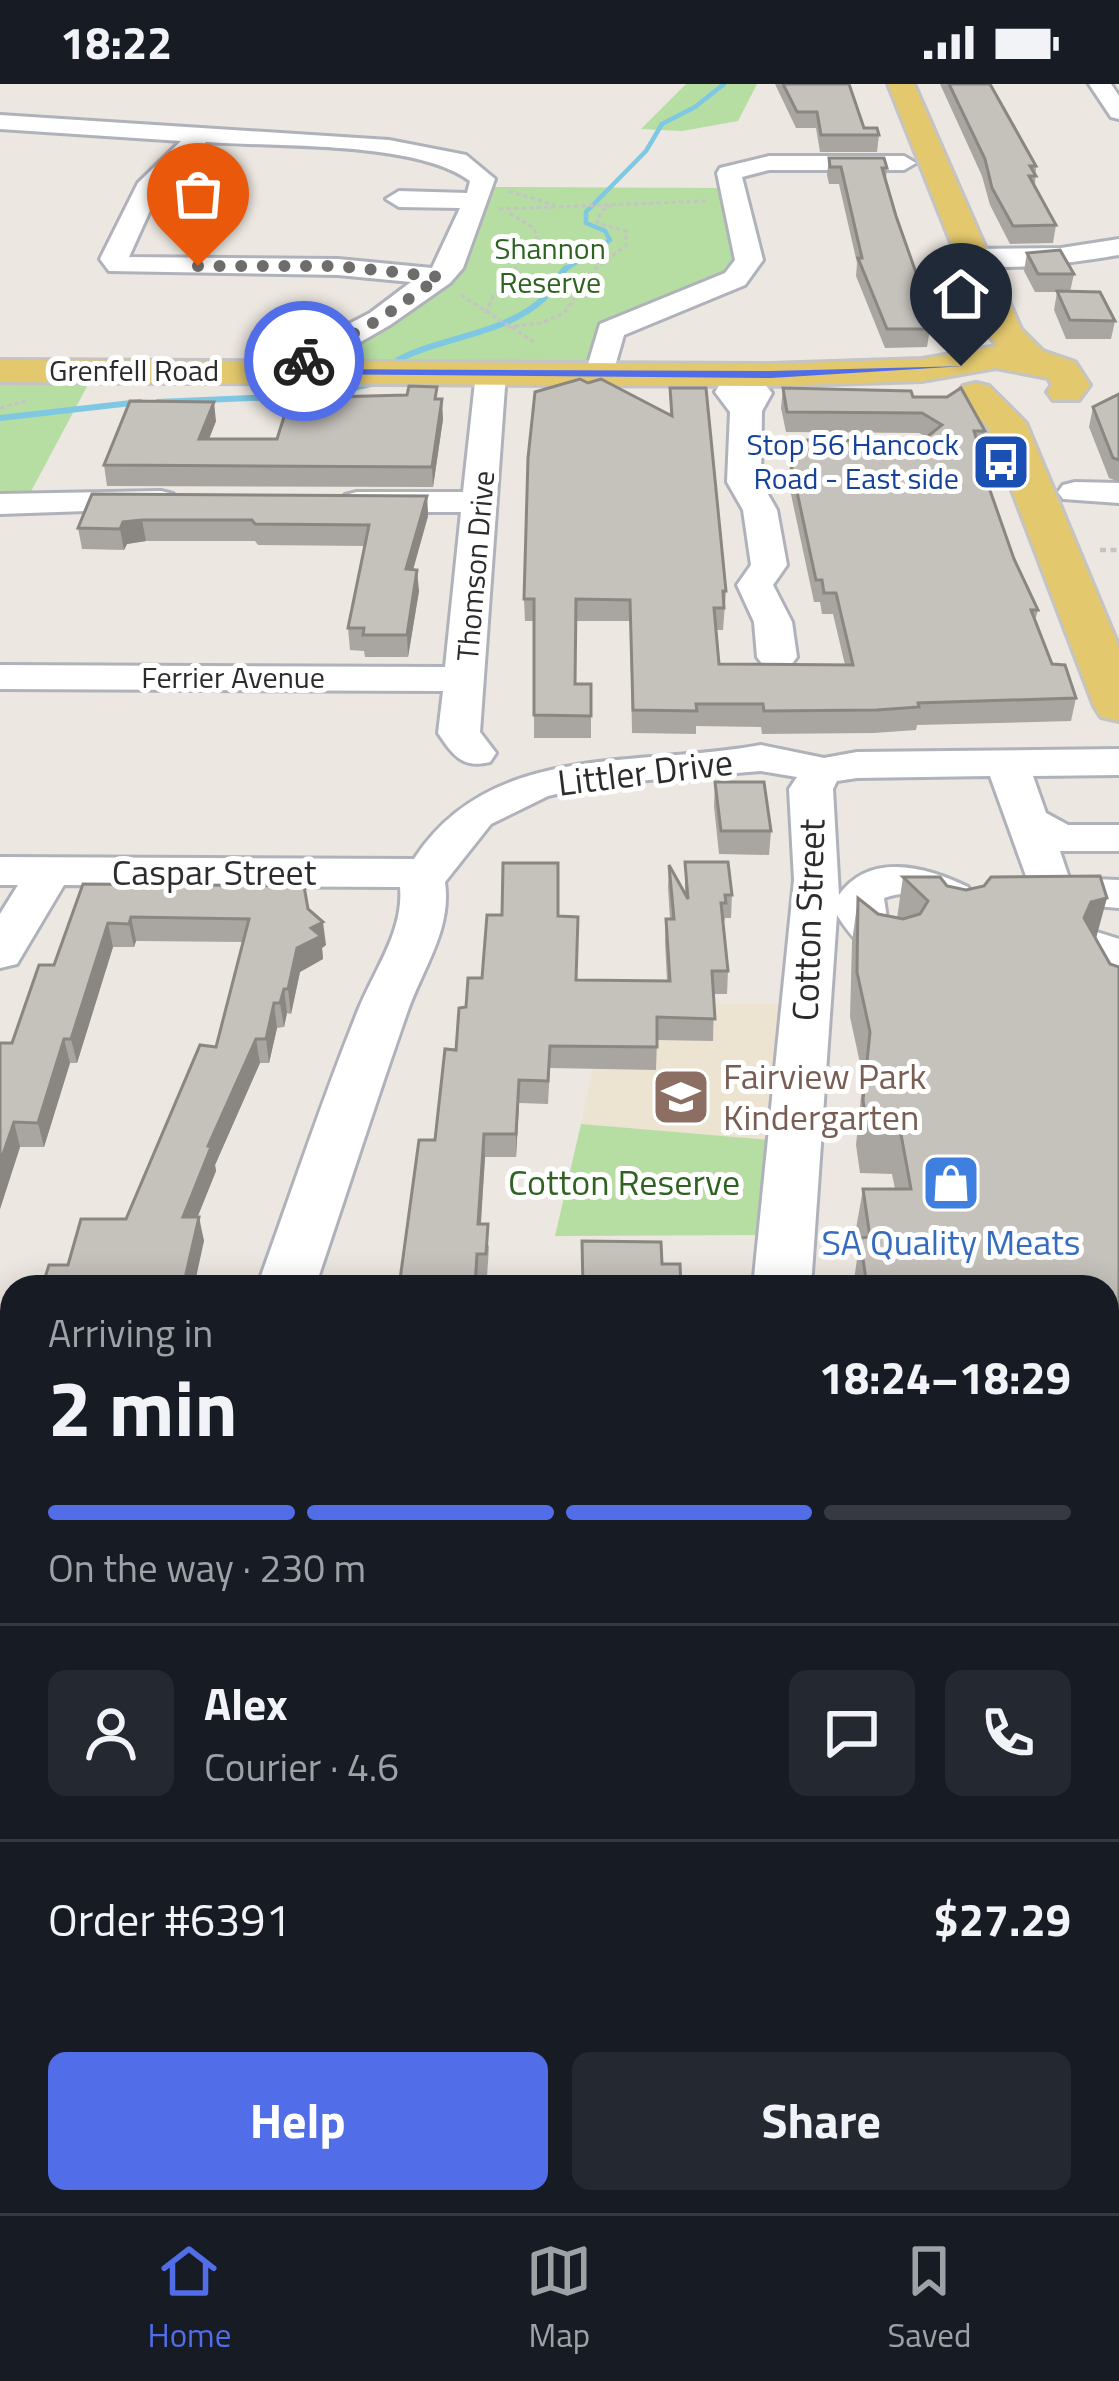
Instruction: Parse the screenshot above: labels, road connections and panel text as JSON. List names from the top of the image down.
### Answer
{
  "streets": {
    "main road": ["Grenfell Road"],
    "street": [
      "Thomson Drive",
      "Ferrier Avenue",
      "Littler Drive",
      "Caspar Street",
      "Cotton Street"
    ]
  },
  "crossings": [
    ["Grenfell Road", "Thomson Drive"],
    ["Thomson Drive", "Ferrier Avenue"],
    ["Littler Drive", "Caspar Street"],
    ["Littler Drive", "Cotton Street"]
  ],
  "parks": ["Shannon Reserve", "Cotton Reserve"],
  "places": {
    "bus stop": ["Stop 56 Hancock Road - East side"],
    "school or university": ["Fairview Park Kindergarten"],
    "shop": ["SA Quality Meats"]
  },
  "page": {
    "status": "18:22",
    "heading": ["2 min", "Arriving in", "18:24–18:29"],
    "panel": [
      "Alex",
      "Courier · 4.6",
      "Order #6391",
      "$27.29"
    ],
    "bar": "On the way · 230 m",
    "buttons": ["Help", "Share"],
    "tabs": ["Home", "Map", "Saved"]
  }
}
